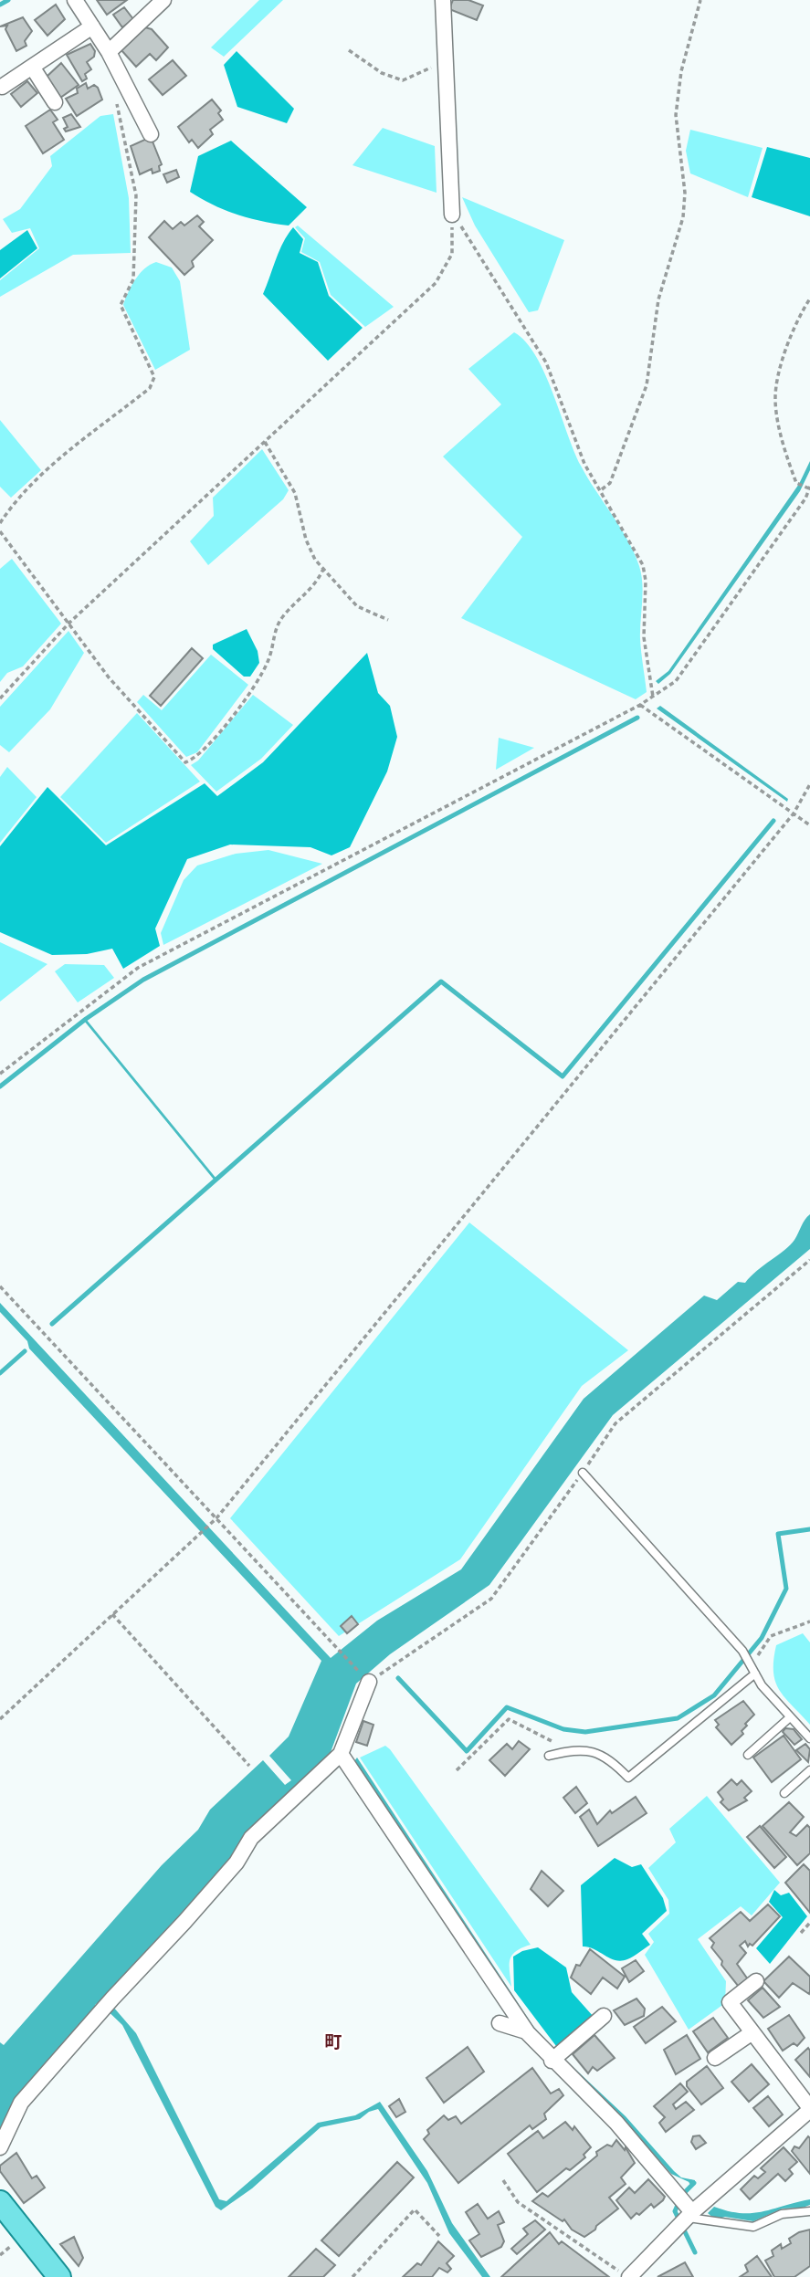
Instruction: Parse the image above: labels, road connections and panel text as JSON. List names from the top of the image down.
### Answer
{
  "districts": ["町"]
}
